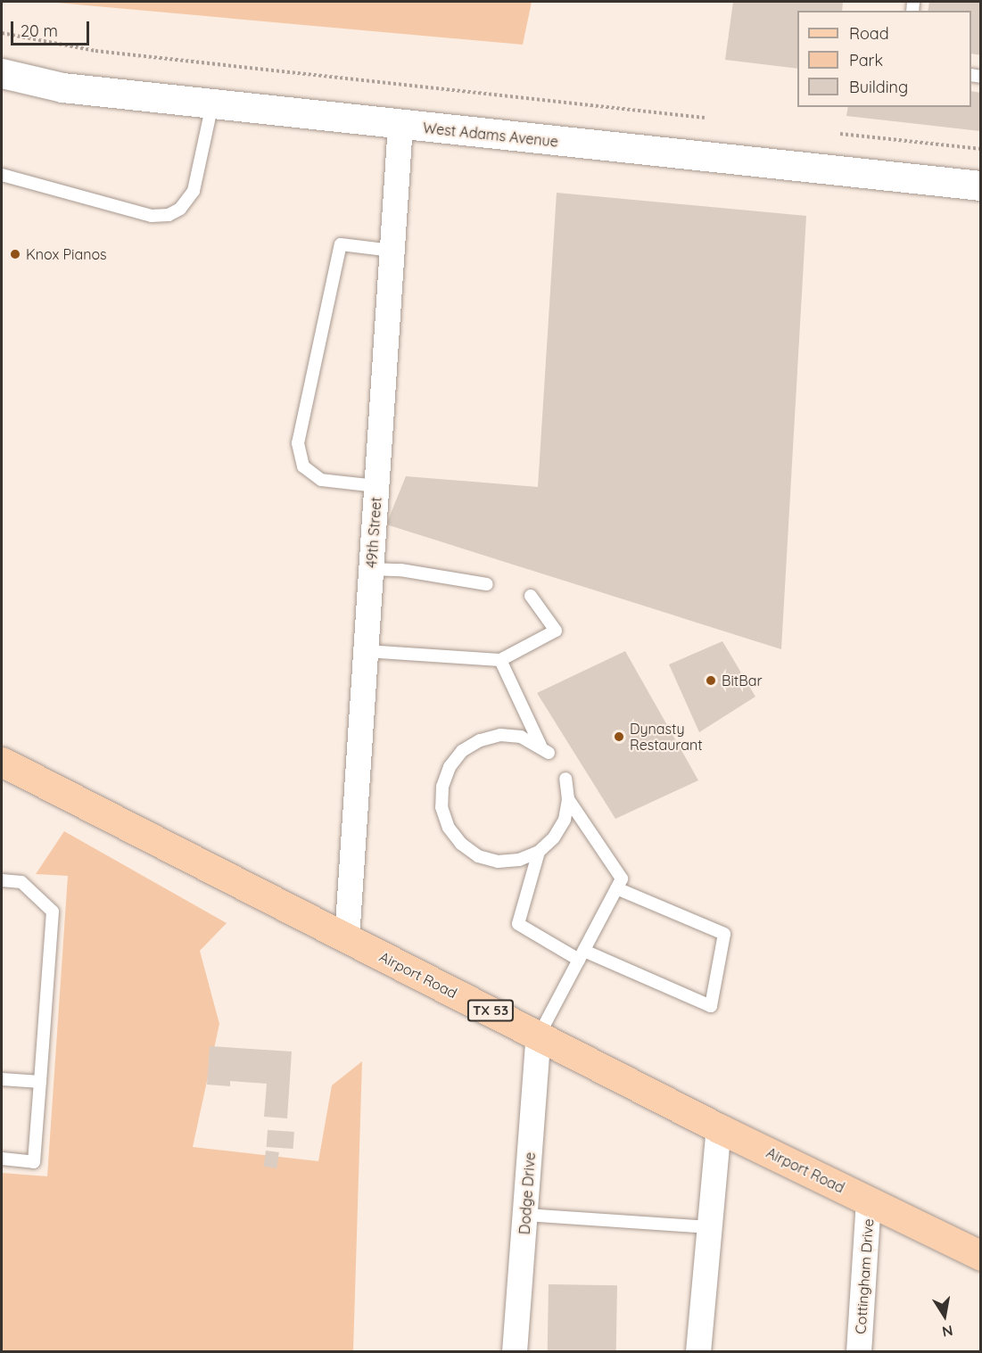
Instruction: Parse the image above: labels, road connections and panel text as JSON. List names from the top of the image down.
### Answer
{
  "streets": {
    "main road": ["West Adams Avenue", "Airport Road", "TX 53"],
    "street": ["49th Street", "Dodge Drive", "Cottingham Drive"]
  },
  "crossings": [
    ["West Adams Avenue", "49th Street"],
    ["49th Street", "Airport Road"],
    ["Airport Road", "Dodge Drive"],
    ["Airport Road", "Cottingham Drive"]
  ],
  "places": ["Knox Pianos", "BitBar", "Dynasty Restaurant"],
  "legend": ["Road", "Park", "Building"],
  "scale_bar": "20 m",
  "north": "bottom"
}
